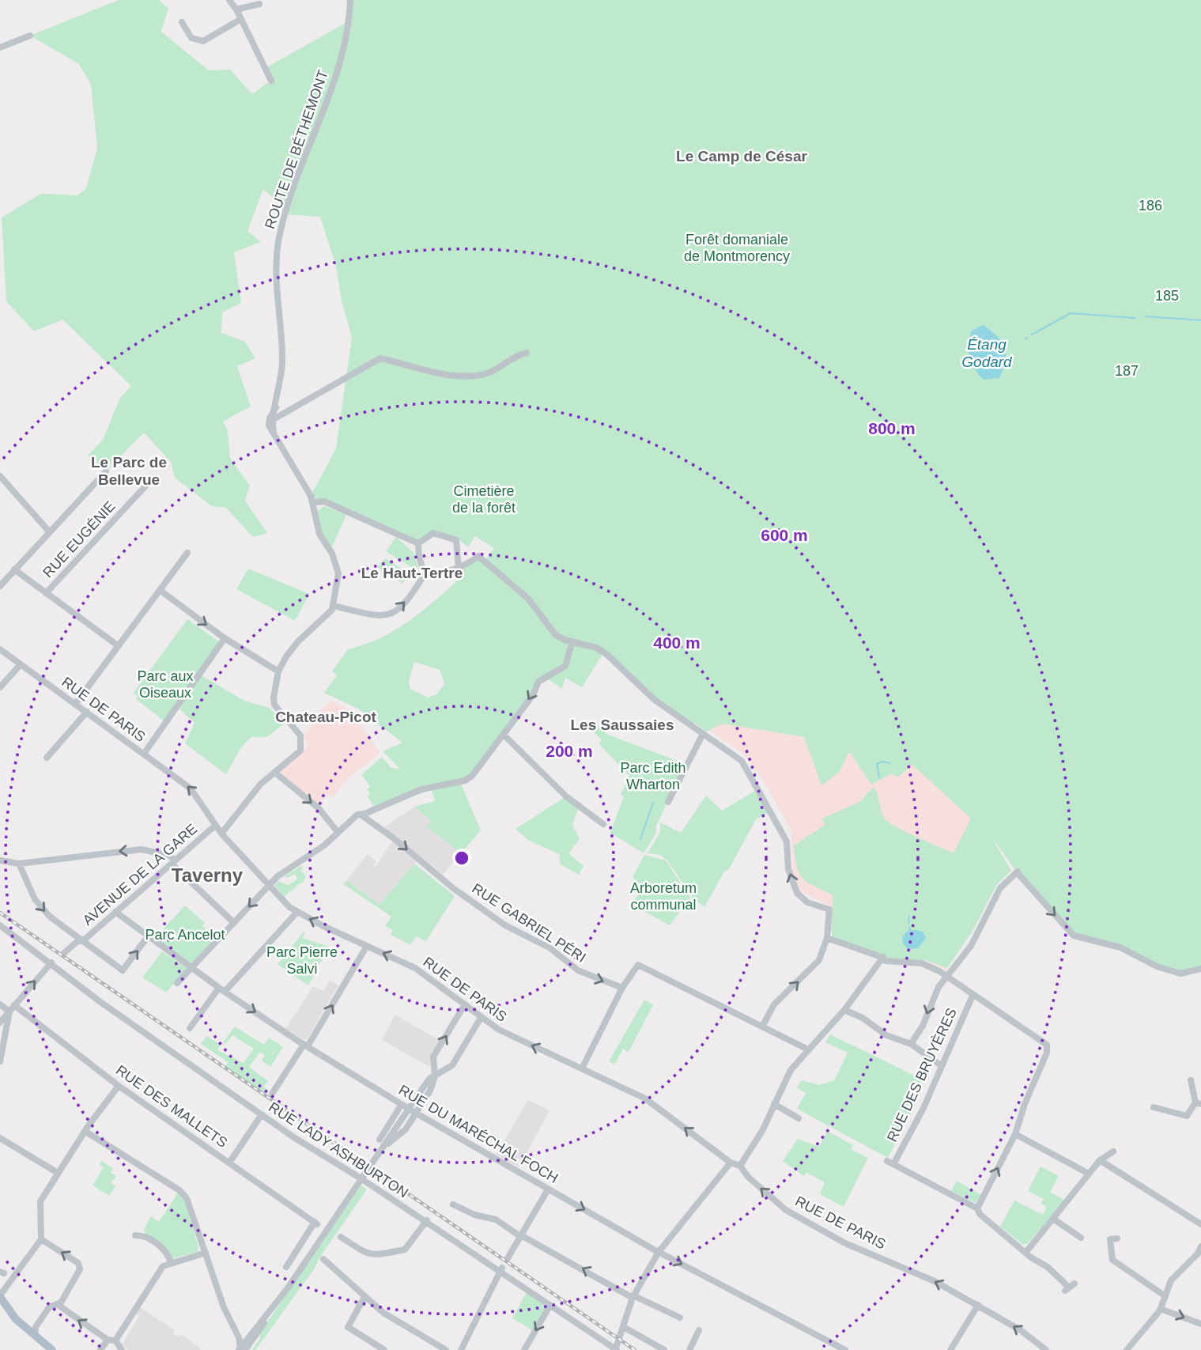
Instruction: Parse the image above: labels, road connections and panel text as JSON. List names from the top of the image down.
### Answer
{
  "streets": {
    "street": [
      "ROUTE DE BÉTHEMONT",
      "RUE EUGÉNIE",
      "RUE DE PARIS",
      "AVENUE DE LA GARE",
      "RUE GABRIEL PÉRI",
      "RUE DES BRUYÈRES",
      "RUE DES MALLETS",
      "RUE DU MARÉCHAL FOCH",
      "RUE LADY ASHBURTON"
    ]
  },
  "crossings": [
    ["RUE DE PARIS", "AVENUE DE LA GARE"],
    ["AVENUE DE LA GARE", "RUE DU MARÉCHAL FOCH"]
  ],
  "one_way": ["RUE DE PARIS", "RUE GABRIEL PÉRI"],
  "districts": [
    "Le Camp de César",
    "Le Parc de Bellevue",
    "Le Haut-Tertre",
    "Chateau-Picot",
    "Les Saussaies",
    "Taverny"
  ],
  "water": ["Étang Godard"],
  "parks": [
    "186",
    "Forêt domaniale de Montmorency",
    "185",
    "187",
    "Cimetière de la forêt",
    "Parc aux Oiseaux",
    "Parc Edith Wharton",
    "Arboretum communal",
    "Parc Ancelot",
    "Parc Pierre Salvi"
  ],
  "rings": [
    "800 m",
    "600 m",
    "400 m",
    "200 m"
  ]
}
